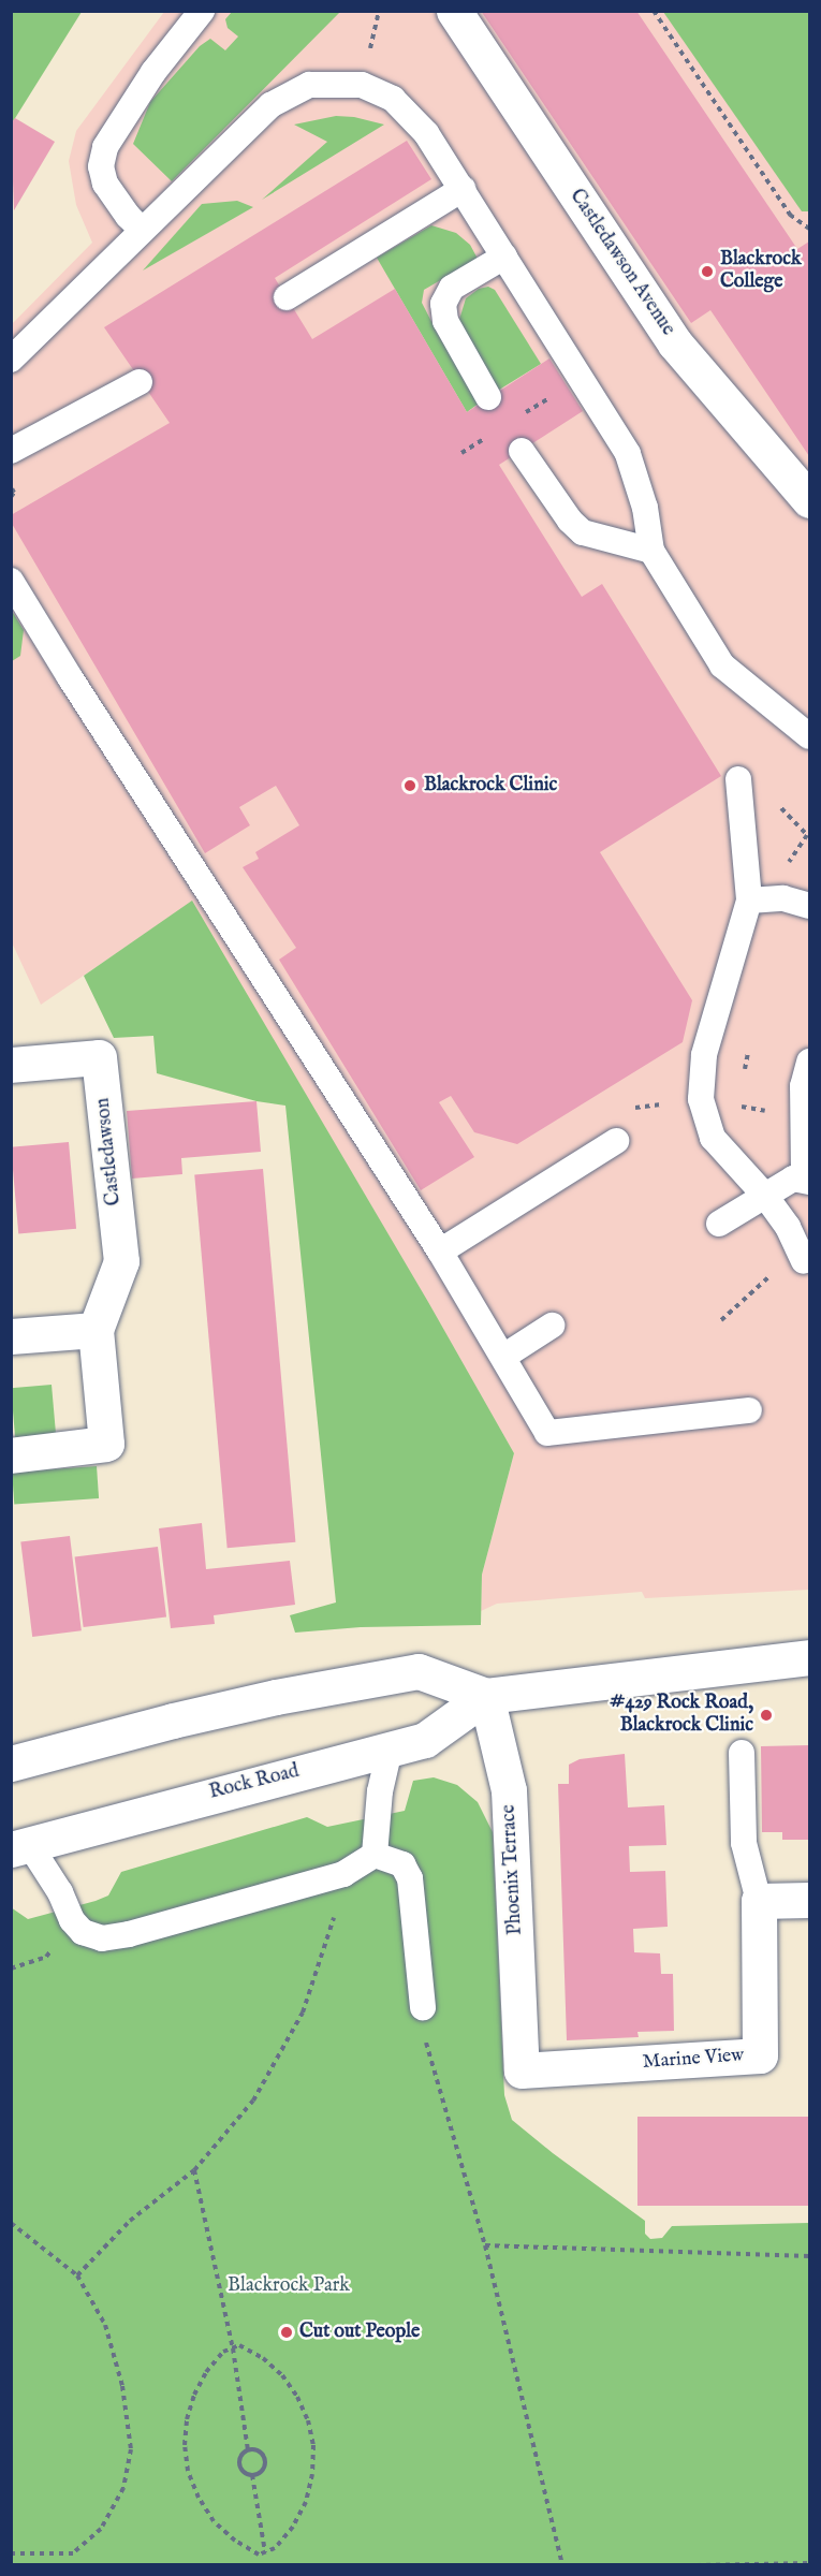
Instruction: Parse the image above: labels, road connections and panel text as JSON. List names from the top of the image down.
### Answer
{
  "streets": {
    "street": [
      "Castledawson Avenue",
      "Castledawson",
      "Rock Road",
      "Phoenix Terrace",
      "Marine View"
    ]
  },
  "crossings": [
    ["Rock Road", "Phoenix Terrace"],
    ["Phoenix Terrace", "Marine View"]
  ],
  "parks": ["Blackrock Park"],
  "places": [
    "Blackrock College",
    "Blackrock Clinic",
    "#429 Rock Road, Blackrock Clinic",
    "Cut out People"
  ]
}
